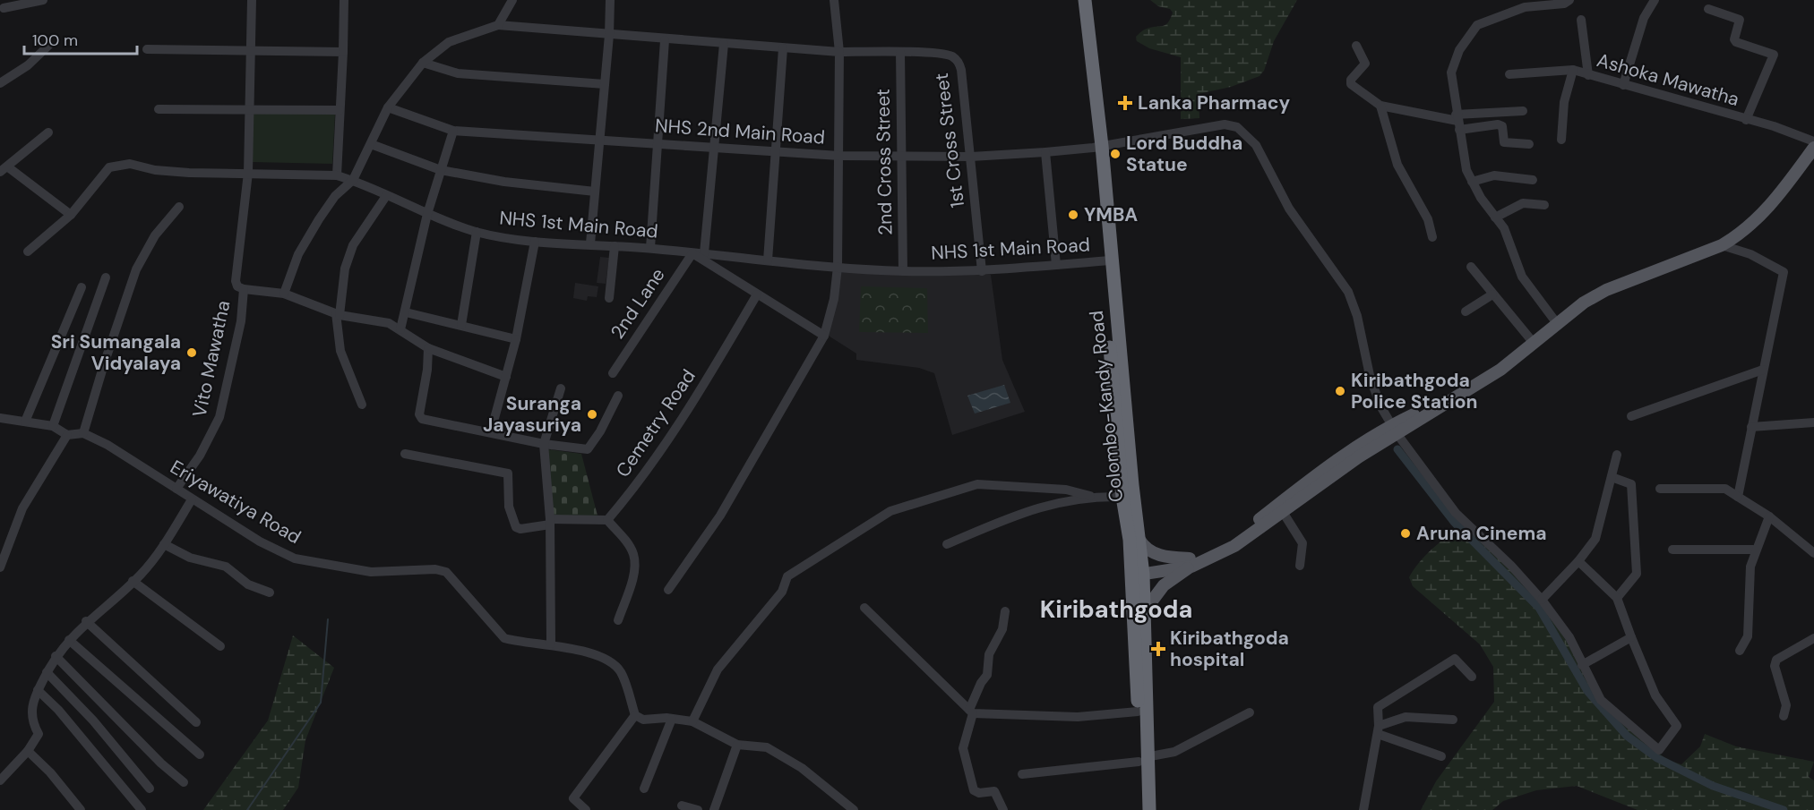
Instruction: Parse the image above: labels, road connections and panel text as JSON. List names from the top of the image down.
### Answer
{
  "streets": {
    "highway": ["Colombo-Kandy Road"],
    "street": [
      "Ashoka Mawatha",
      "NHS 2nd Main Road",
      "1st Cross Street",
      "2nd Cross Street",
      "NHS 1st Main Road",
      "2nd Lane",
      "Vito Mawatha",
      "Cemetry Road",
      "Eriyawatiya Road"
    ]
  },
  "crossings": [
    ["NHS 2nd Main Road", "1st Cross Street"],
    ["NHS 2nd Main Road", "2nd Cross Street"],
    ["NHS 2nd Main Road", "Colombo-Kandy Road"],
    ["1st Cross Street", "2nd Cross Street"],
    ["1st Cross Street", "NHS 1st Main Road"],
    ["2nd Cross Street", "NHS 1st Main Road"],
    ["NHS 1st Main Road", "2nd Lane"],
    ["NHS 1st Main Road", "Vito Mawatha"],
    ["NHS 1st Main Road", "Colombo-Kandy Road"],
    ["Vito Mawatha", "Eriyawatiya Road"]
  ],
  "districts": ["Kiribathgoda"],
  "places": {
    "health": ["Lanka Pharmacy", "Kiribathgoda hospital"],
    "other": [
      "Lord Buddha Statue",
      "YMBA",
      "Sri Sumangala Vidyalaya",
      "Kiribathgoda Police Station",
      "Suranga Jayasuriya",
      "Aruna Cinema"
    ]
  },
  "scale_bar": "100 m"
}
